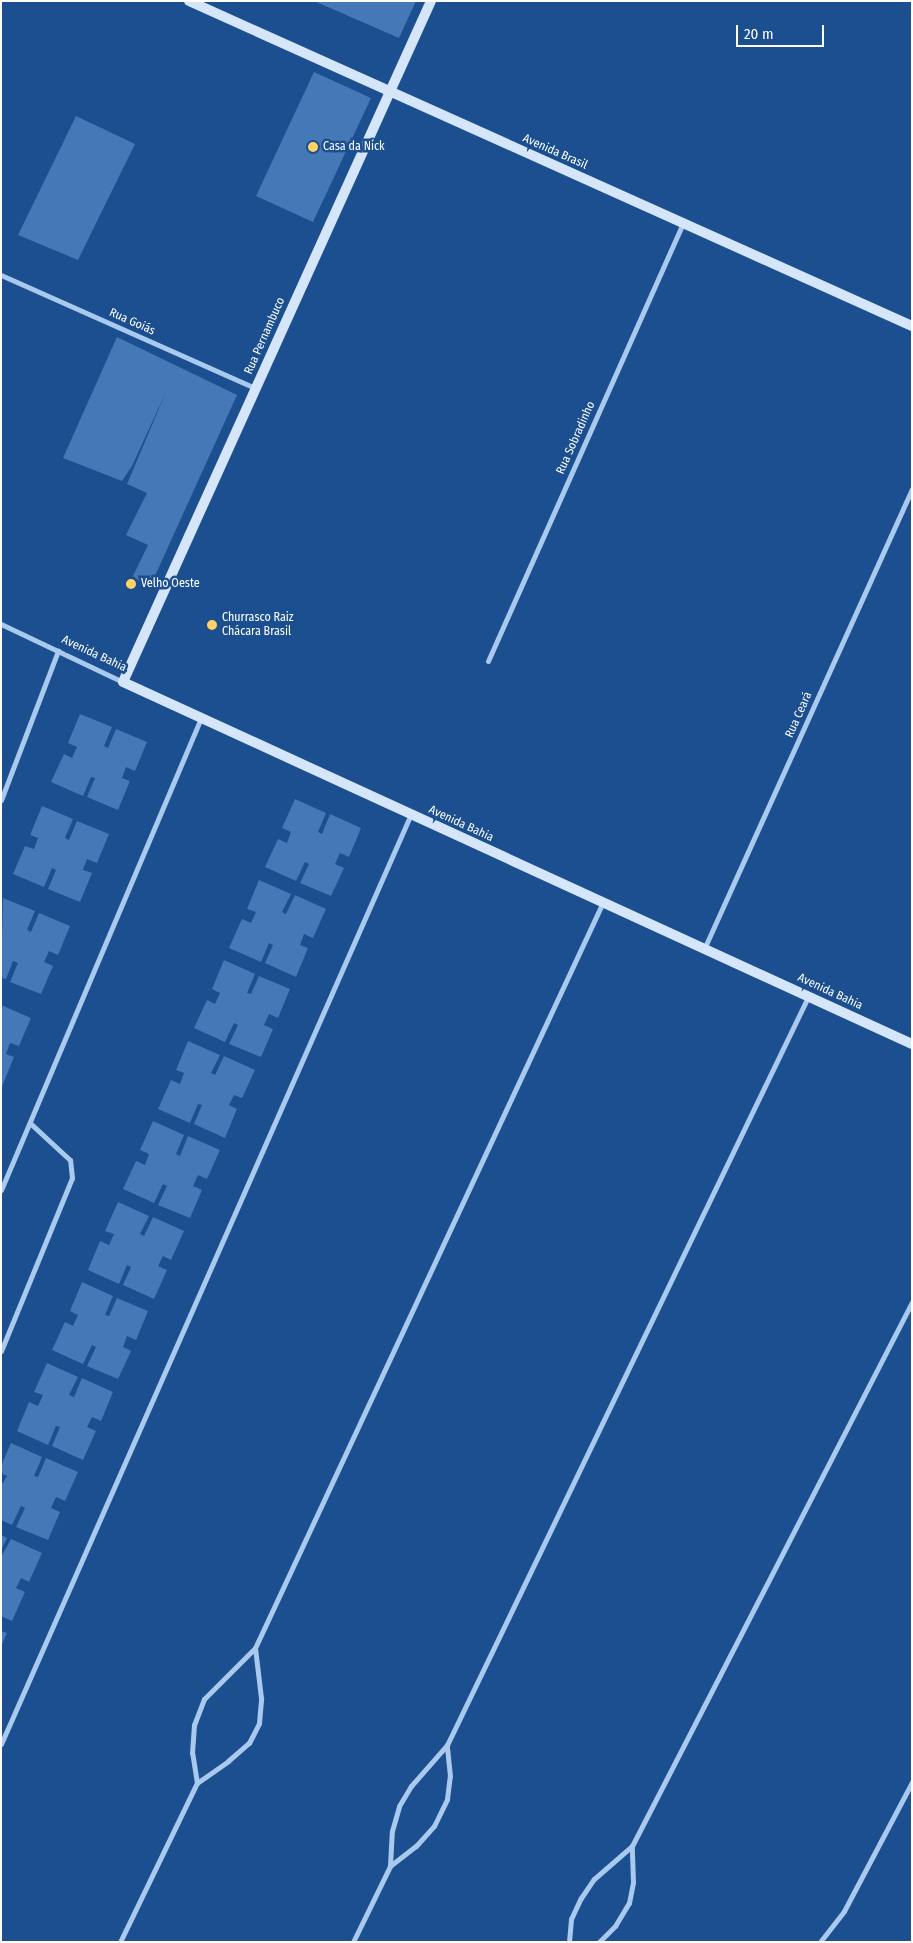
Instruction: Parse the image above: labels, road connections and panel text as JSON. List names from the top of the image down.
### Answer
{
  "streets": {
    "street": [
      "Avenida Brasil",
      "Rua Goiás",
      "Rua Pernambuco",
      "Rua Sobradinho",
      "Avenida Bahia",
      "Rua Ceará"
    ]
  },
  "crossings": [
    ["Avenida Brasil", "Rua Pernambuco"],
    ["Avenida Brasil", "Rua Sobradinho"],
    ["Rua Goiás", "Rua Pernambuco"],
    ["Rua Pernambuco", "Avenida Bahia"],
    ["Avenida Bahia", "Rua Ceará"]
  ],
  "places": ["Casa da Nick", "Velho Oeste", "Churrasco Raiz Chácara Brasil"],
  "scale_bar": "20 m"
}
